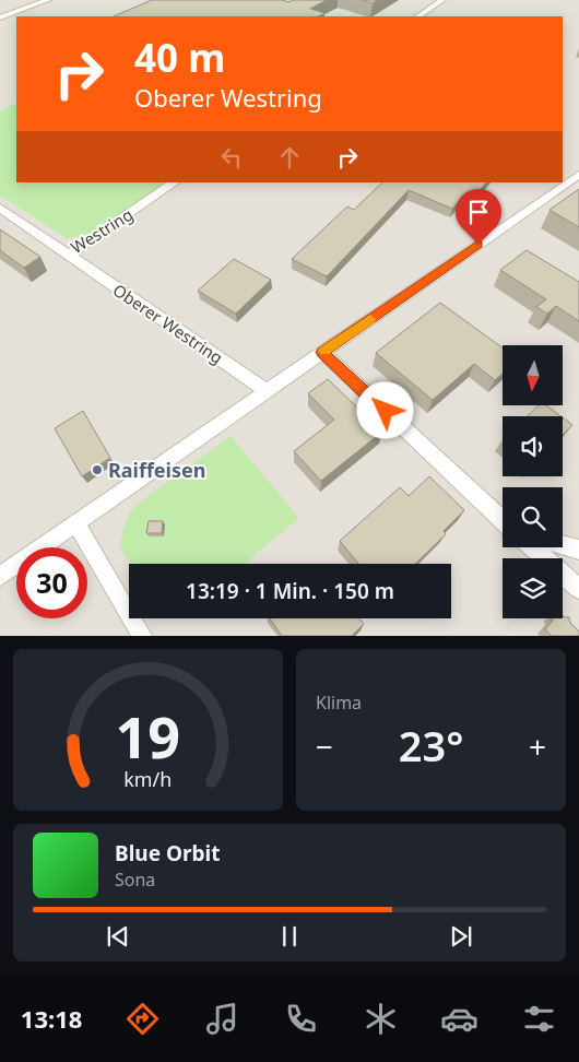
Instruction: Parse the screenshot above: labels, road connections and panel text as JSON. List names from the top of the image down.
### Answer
{
  "streets": {
    "street": ["Westring", "Oberer Westring"]
  },
  "crossings": [
    ["Westring", "Oberer Westring"]
  ],
  "places": ["Raiffeisen"],
  "north": "bottom",
  "page": {
    "turn": ["40 m", "Oberer Westring"],
    "limit": "30",
    "trip": "13:19 · 1 Min. · 150 m",
    "tile": "Klima",
    "heat": ["−", "23°", "+"],
    "song": ["Blue Orbit", "Sona"],
    "tabs": "13:18",
    "gauge": ["19", "km/h"]
  }
}
